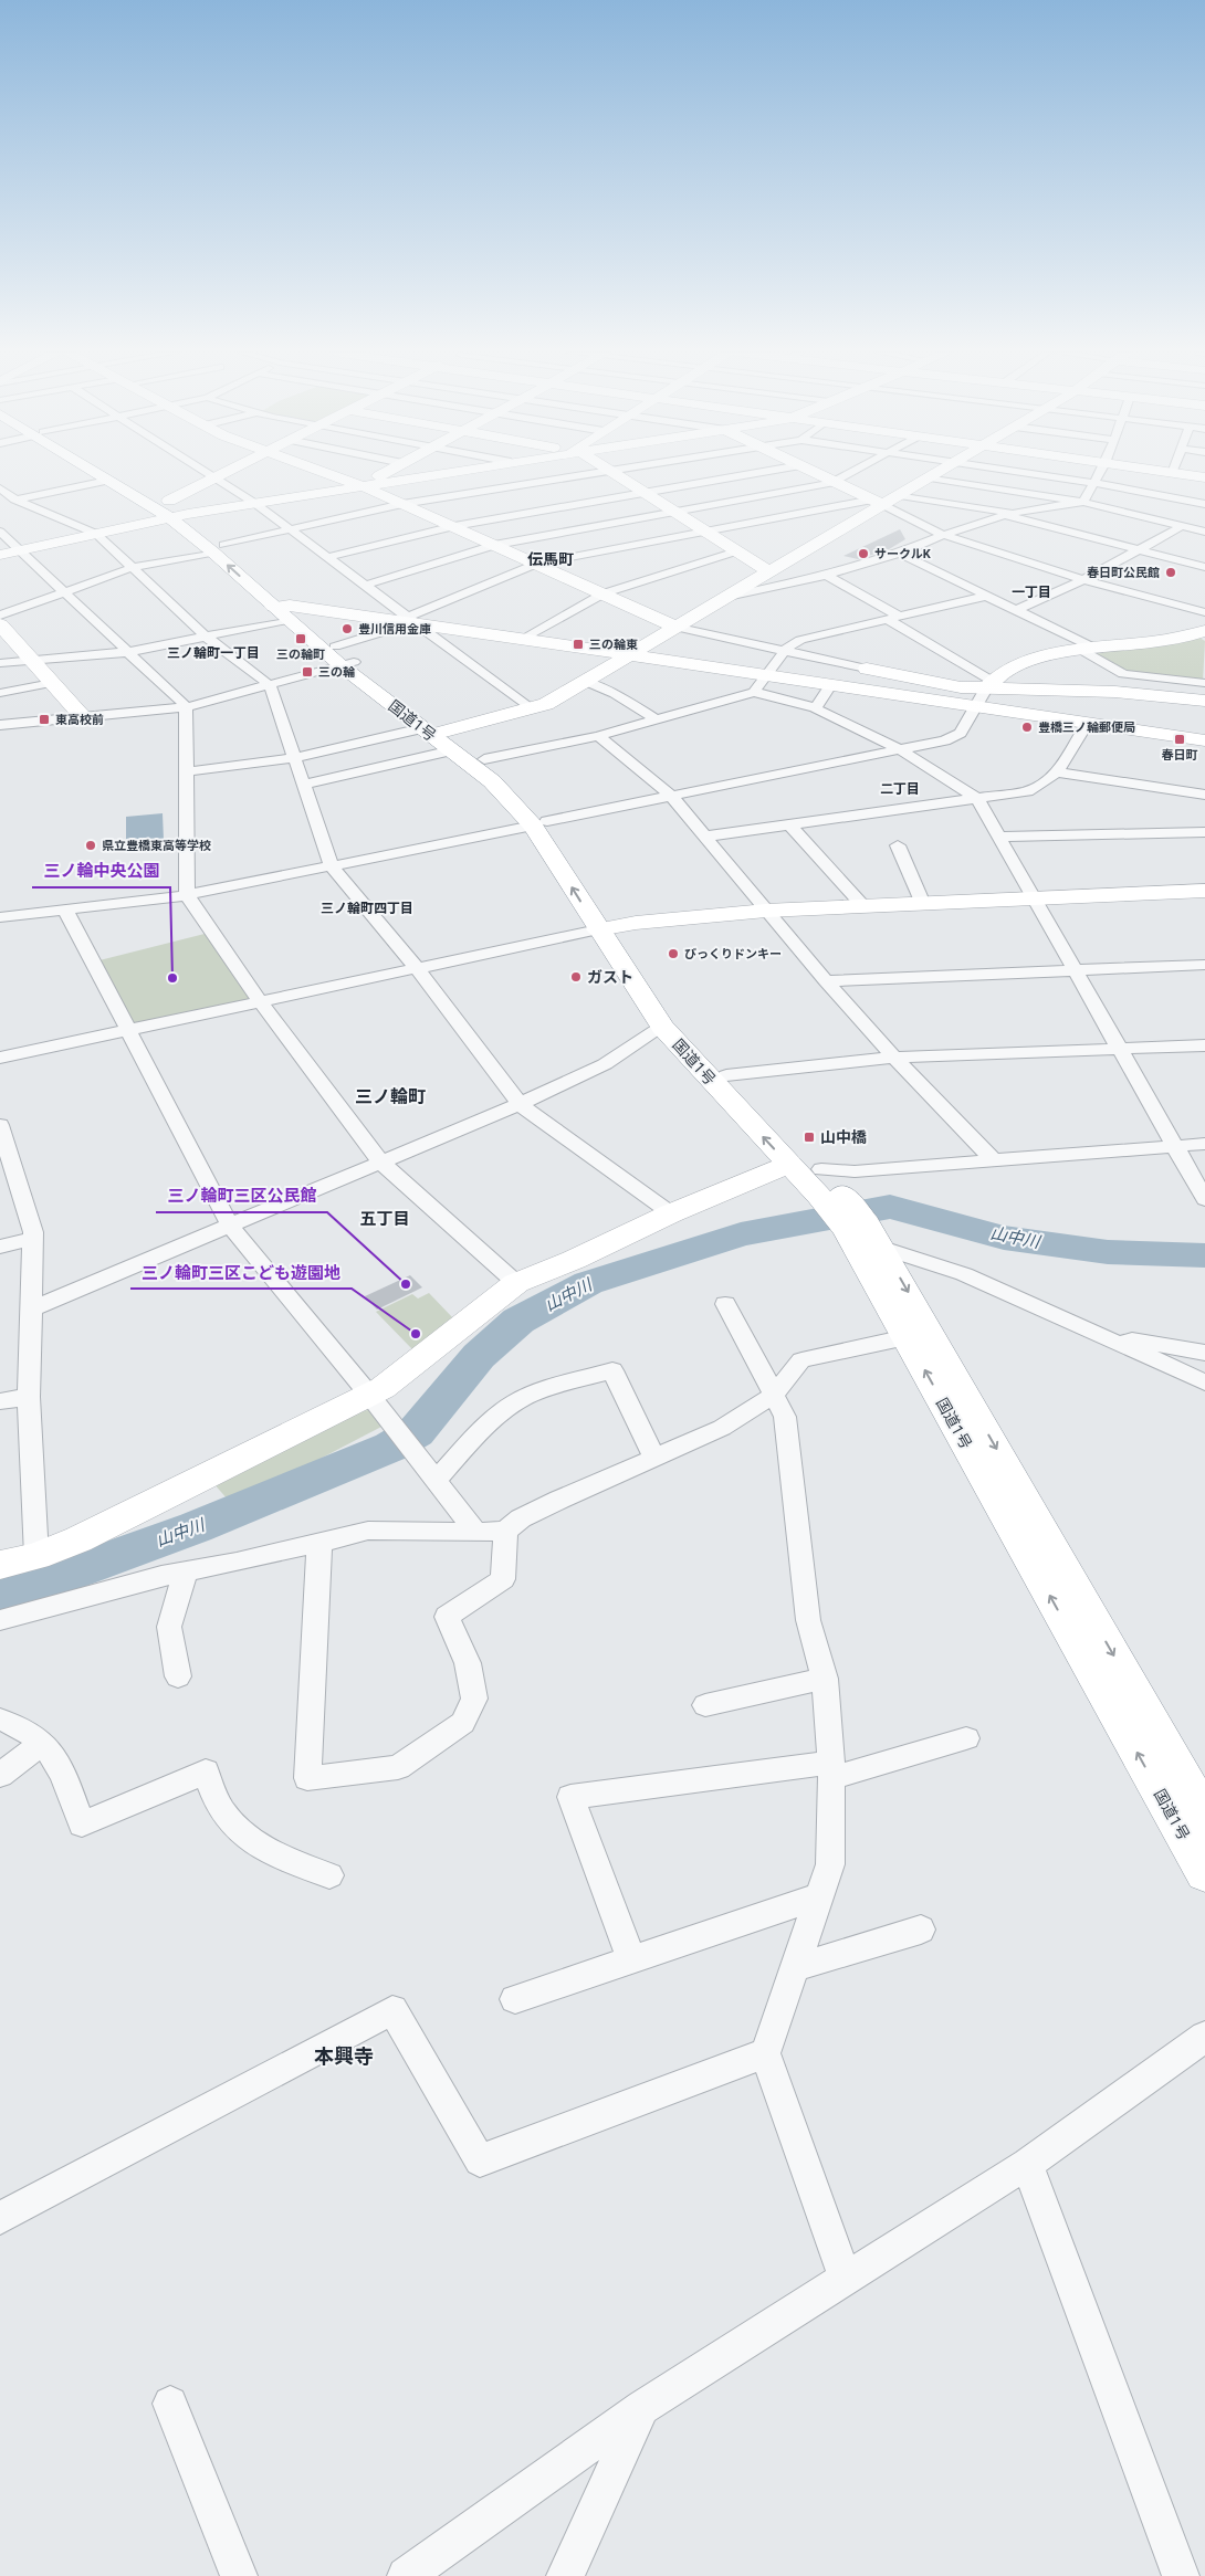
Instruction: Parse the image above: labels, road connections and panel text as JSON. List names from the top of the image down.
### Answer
{
  "streets": {
    "main road": ["国道1号"]
  },
  "districts": [
    "伝馬町",
    "一丁目",
    "三ノ輪町一丁目",
    "二丁目",
    "三ノ輪町四丁目",
    "三ノ輪町",
    "五丁目",
    "本興寺"
  ],
  "water": ["山中川"],
  "places": {
    "other": [
      "サークルK",
      "春日町公民館",
      "豊川信用金庫",
      "豊橋三ノ輪郵便局",
      "県立豊橋東高等学校",
      "びっくりドンキー",
      "ガスト",
      "三ノ輪中央公園",
      "三ノ輪町三区公民館",
      "三ノ輪町三区こども遊園地"
    ],
    "transit": [
      "三の輪町",
      "三の輪東",
      "三の輪",
      "東高校前",
      "春日町",
      "山中橋"
    ]
  }
}
